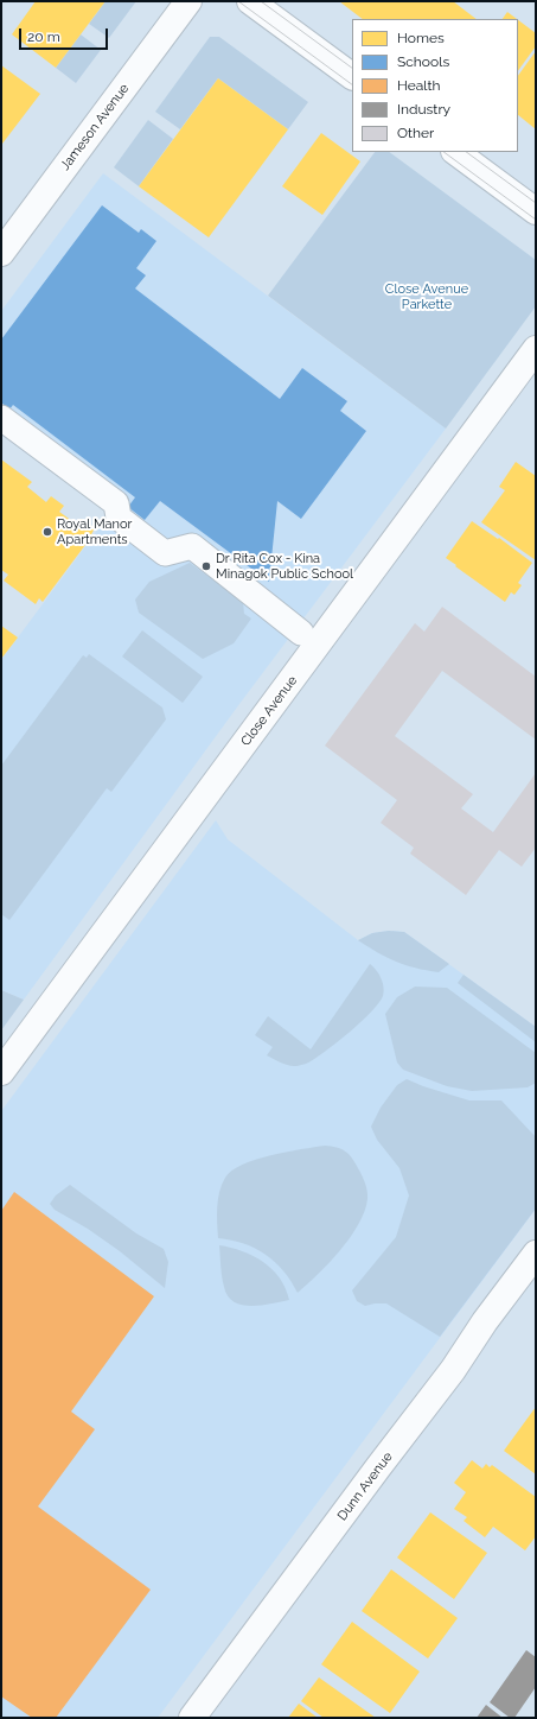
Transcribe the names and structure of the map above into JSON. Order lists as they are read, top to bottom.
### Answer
{
  "streets": {
    "street": ["Jameson Avenue", "Close Avenue", "Dunn Avenue"]
  },
  "parks": ["Close Avenue Parkette"],
  "places": ["Royal Manor Apartments", "Dr Rita Cox - Kina Minagok Public School"],
  "legend": [
    "Homes",
    "Schools",
    "Health",
    "Industry",
    "Other"
  ],
  "scale_bar": "20 m"
}
